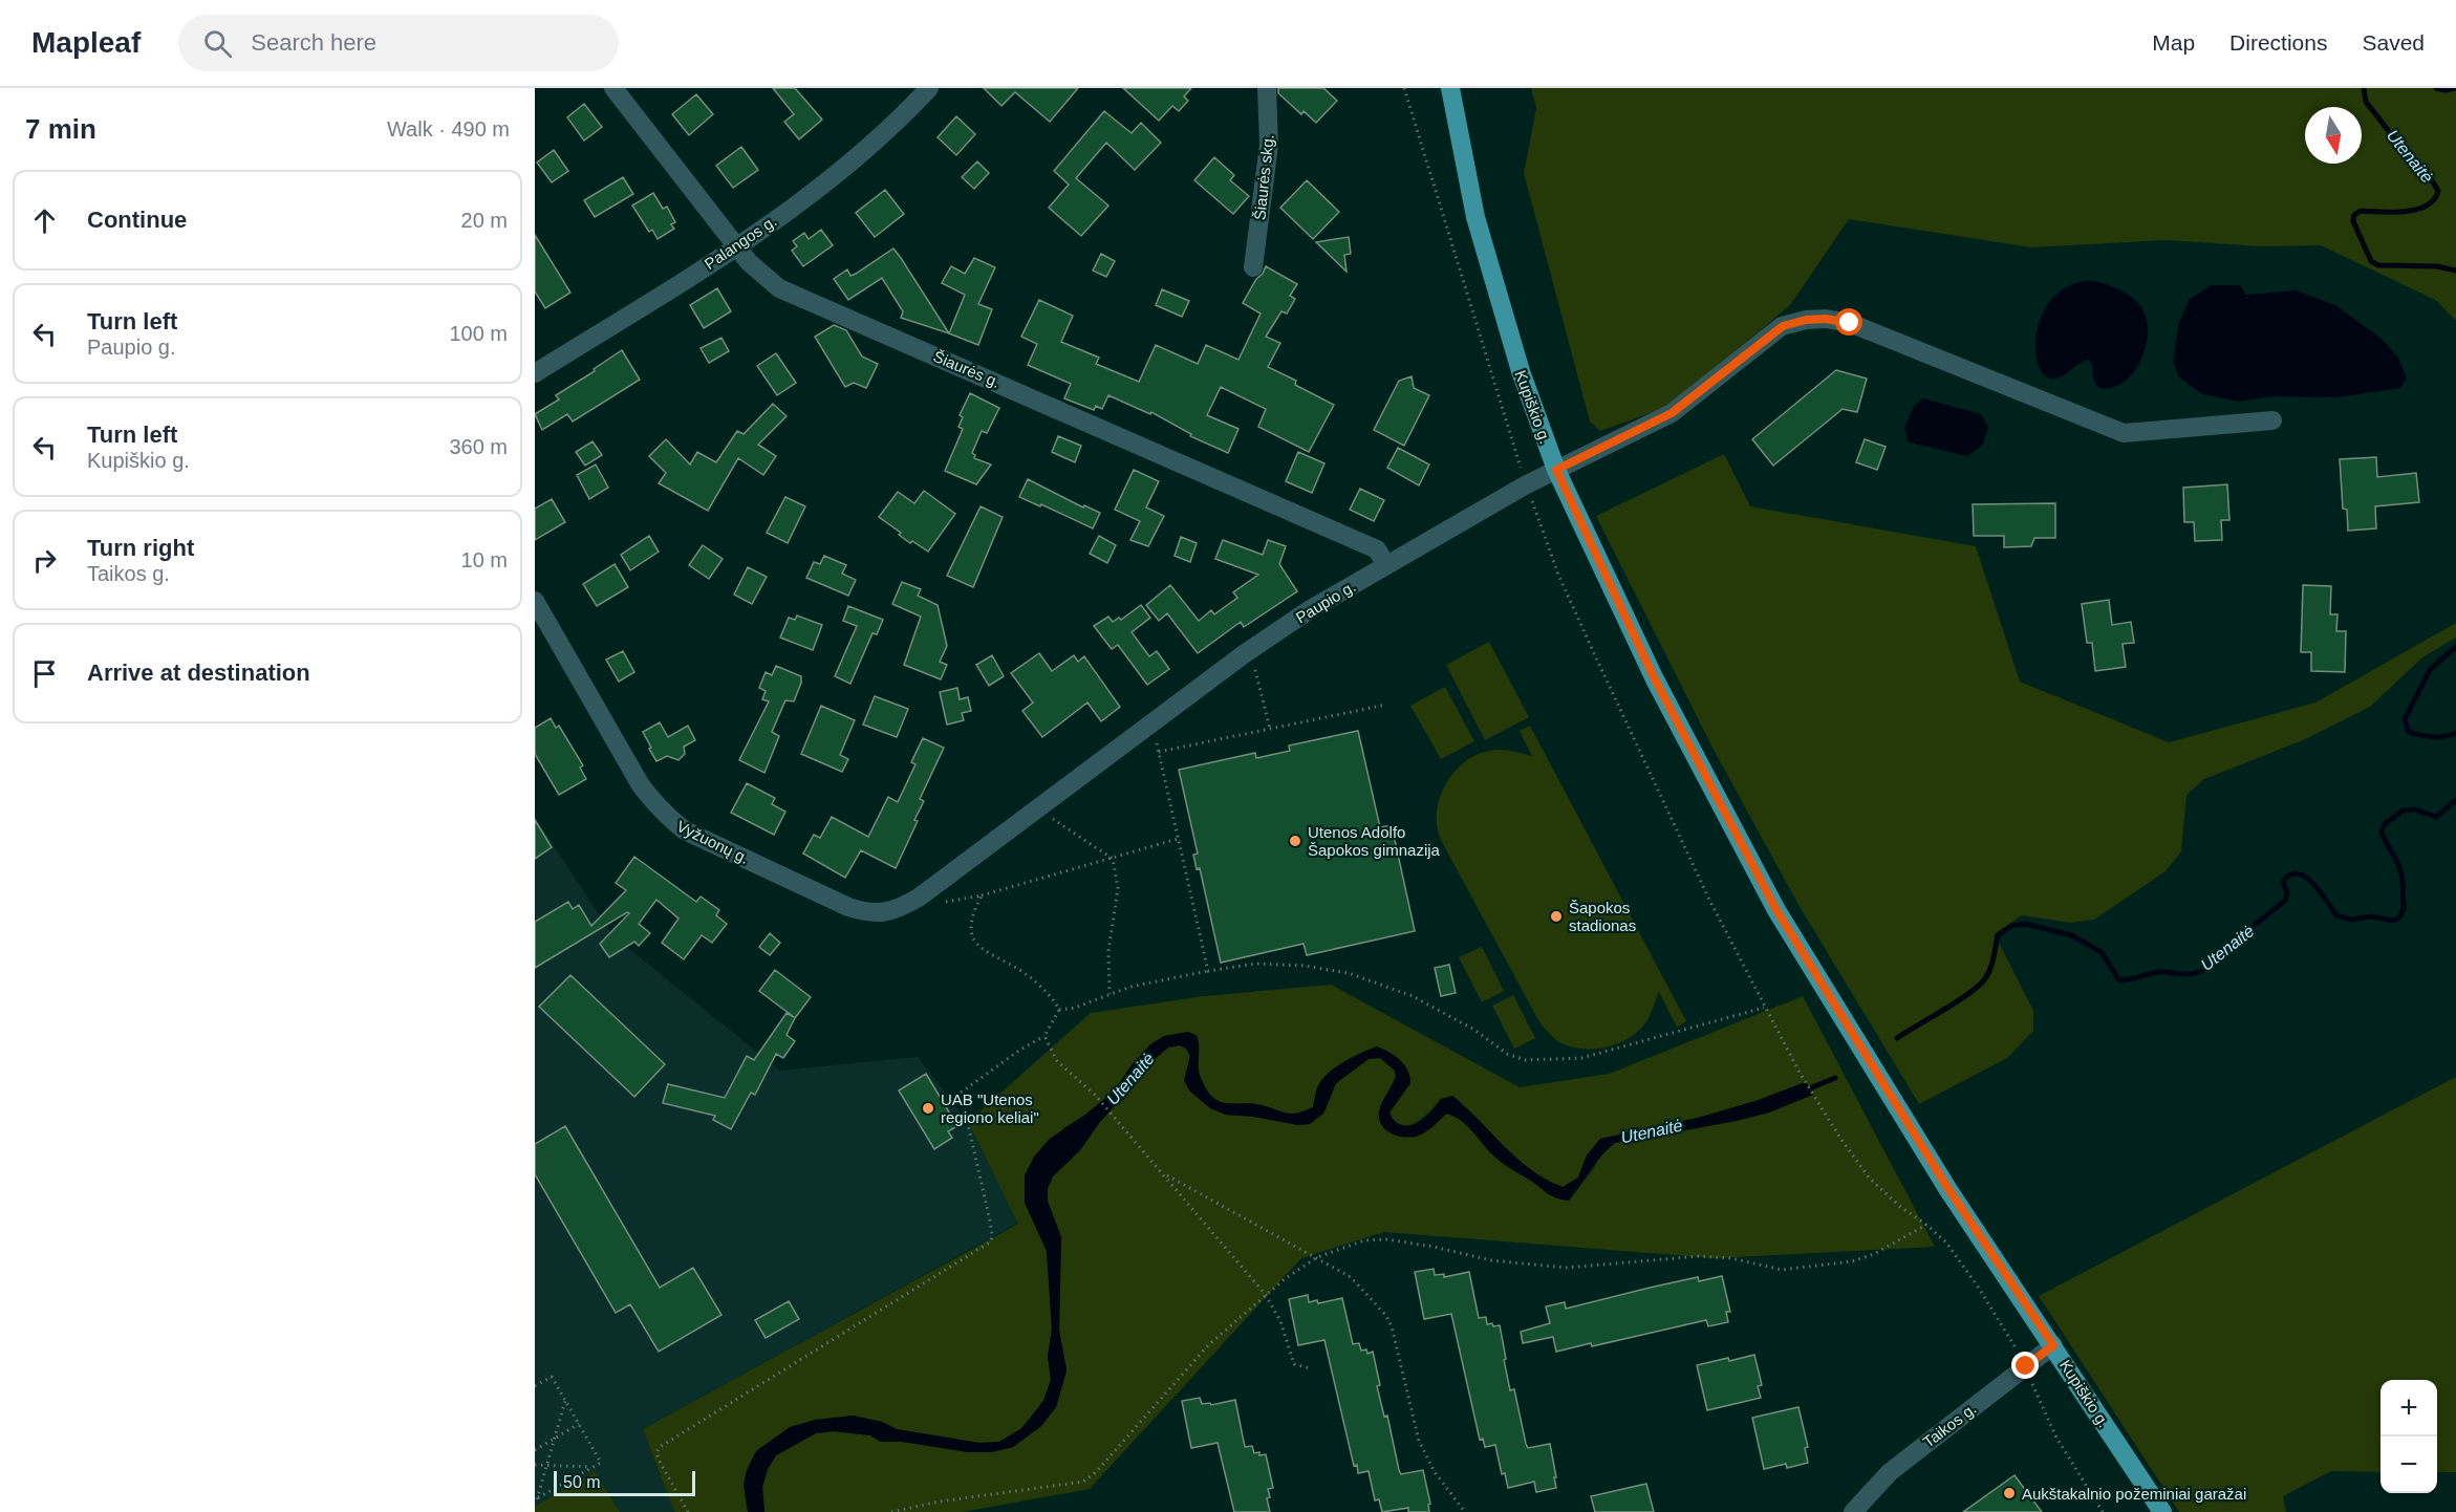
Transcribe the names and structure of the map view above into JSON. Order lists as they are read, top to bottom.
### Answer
{
  "streets": {
    "main road": ["Kupiškio g."],
    "street": [
      "Šiaurės skg.",
      "Palangos g.",
      "Šiaurės g.",
      "Paupio g.",
      "Vyžuonų g.",
      "Taikos g."
    ]
  },
  "crossings": [
    ["Palangos g.", "Šiaurės g."],
    ["Šiaurės g.", "Paupio g."],
    ["Kupiškio g.", "Paupio g."],
    ["Kupiškio g.", "Taikos g."],
    ["Paupio g.", "Vyžuonų g."]
  ],
  "water": ["Utenaitė"],
  "places": [
    "Utenos Adolfo Šapokos gimnazija",
    "Šapokos stadionas",
    "UAB \"Utenos regiono keliai\"",
    "Aukštakalnio požeminiai garažai"
  ],
  "scale_bar": "50 m",
  "north": "bottom",
  "page": {
    "header": "Mapleaf",
    "search": "Search here",
    "nav": ["Map", "Directions", "Saved"],
    "heading": ["7 min", "Walk · 490 m"],
    "list": [
      ["Continue", "20 m"],
      ["Turn left", "Paupio g.", "100 m"],
      ["Turn left", "Kupiškio g.", "360 m"],
      ["Turn right", "Taikos g.", "10 m"],
      "Arrive at destination"
    ],
    "map_buttons": ["+", "−"],
    "scale": "50 m"
  }
}
